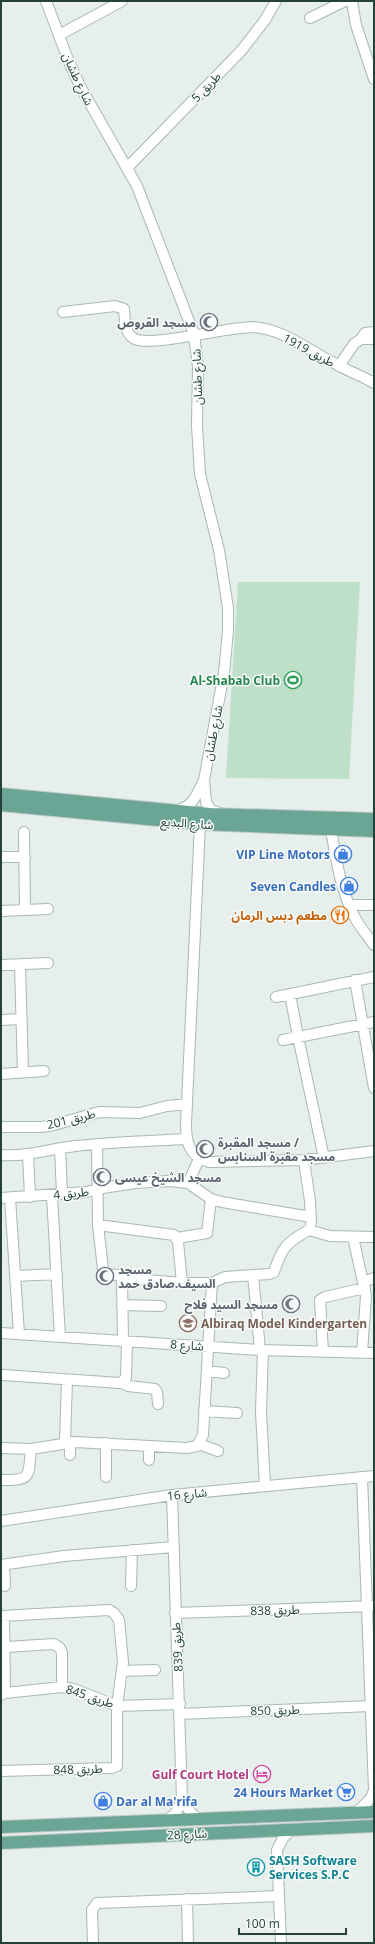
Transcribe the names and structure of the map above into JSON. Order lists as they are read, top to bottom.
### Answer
{
  "streets": {
    "main road": ["شارع البديع", "شارع 28"],
    "street": [
      "شارع طشان",
      "طريق 5",
      "طريق 1919",
      "طريق 201",
      "طريق 4",
      "شارع 8",
      "شارع 16",
      "طريق 838",
      "طريق 839",
      "طريق 845",
      "طريق 850",
      "طريق 848"
    ]
  },
  "crossings": [
    ["شارع طشان", "طريق 5"],
    ["شارع طشان", "طريق 1919"],
    ["شارع 16", "طريق 839"],
    ["طريق 838", "طريق 839"],
    ["طريق 839", "طريق 845"],
    ["طريق 839", "طريق 850"],
    ["طريق 845", "طريق 850"],
    ["طريق 845", "طريق 848"]
  ],
  "places": {
    "mosque": [
      "مسجد القروص",
      "مسجد المقبرة / مسجد مقبرة السنابس",
      "مسجد الشيخ عيسى",
      "مسجد السيف.صادق حمد",
      "مسجد السيد فلاح"
    ],
    "sports": ["Al-Shabab Club"],
    "shop": ["VIP Line Motors", "Seven Candles", "Dar al Ma'rifa"],
    "restaurant": ["مطعم دبس الرمان"],
    "school or university": ["Albiraq Model Kindergarten"],
    "hotel": ["Gulf Court Hotel"],
    "supermarket": ["24 Hours Market"],
    "building": ["SASH Software Services S.P.C"]
  },
  "scale_bar": "100 m"
}
